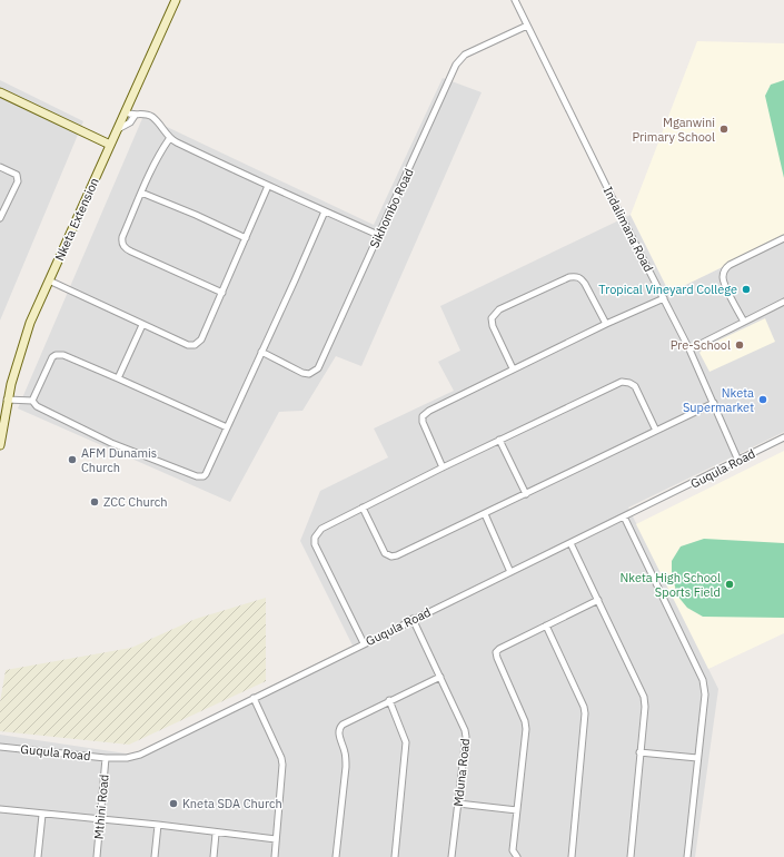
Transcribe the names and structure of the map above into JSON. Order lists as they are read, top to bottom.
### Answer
{
  "streets": {
    "street": [
      "Sikhombo Road",
      "Nketa Extension",
      "Indalimana Road",
      "Guqula Road",
      "Mduna Road",
      "Mthini Road"
    ]
  },
  "crossings": [
    ["Sikhombo Road", "Indalimana Road"],
    ["Indalimana Road", "Guqula Road"],
    ["Guqula Road", "Mduna Road"],
    ["Guqula Road", "Mthini Road"]
  ],
  "places": [
    "Mganwini Primary School",
    "Tropical Vineyard College",
    "Pre-School",
    "Nketa Supermarket",
    "AFM Dunamis Church",
    "ZCC Church",
    "Nketa High School Sports Field",
    "Kneta SDA Church"
  ]
}
